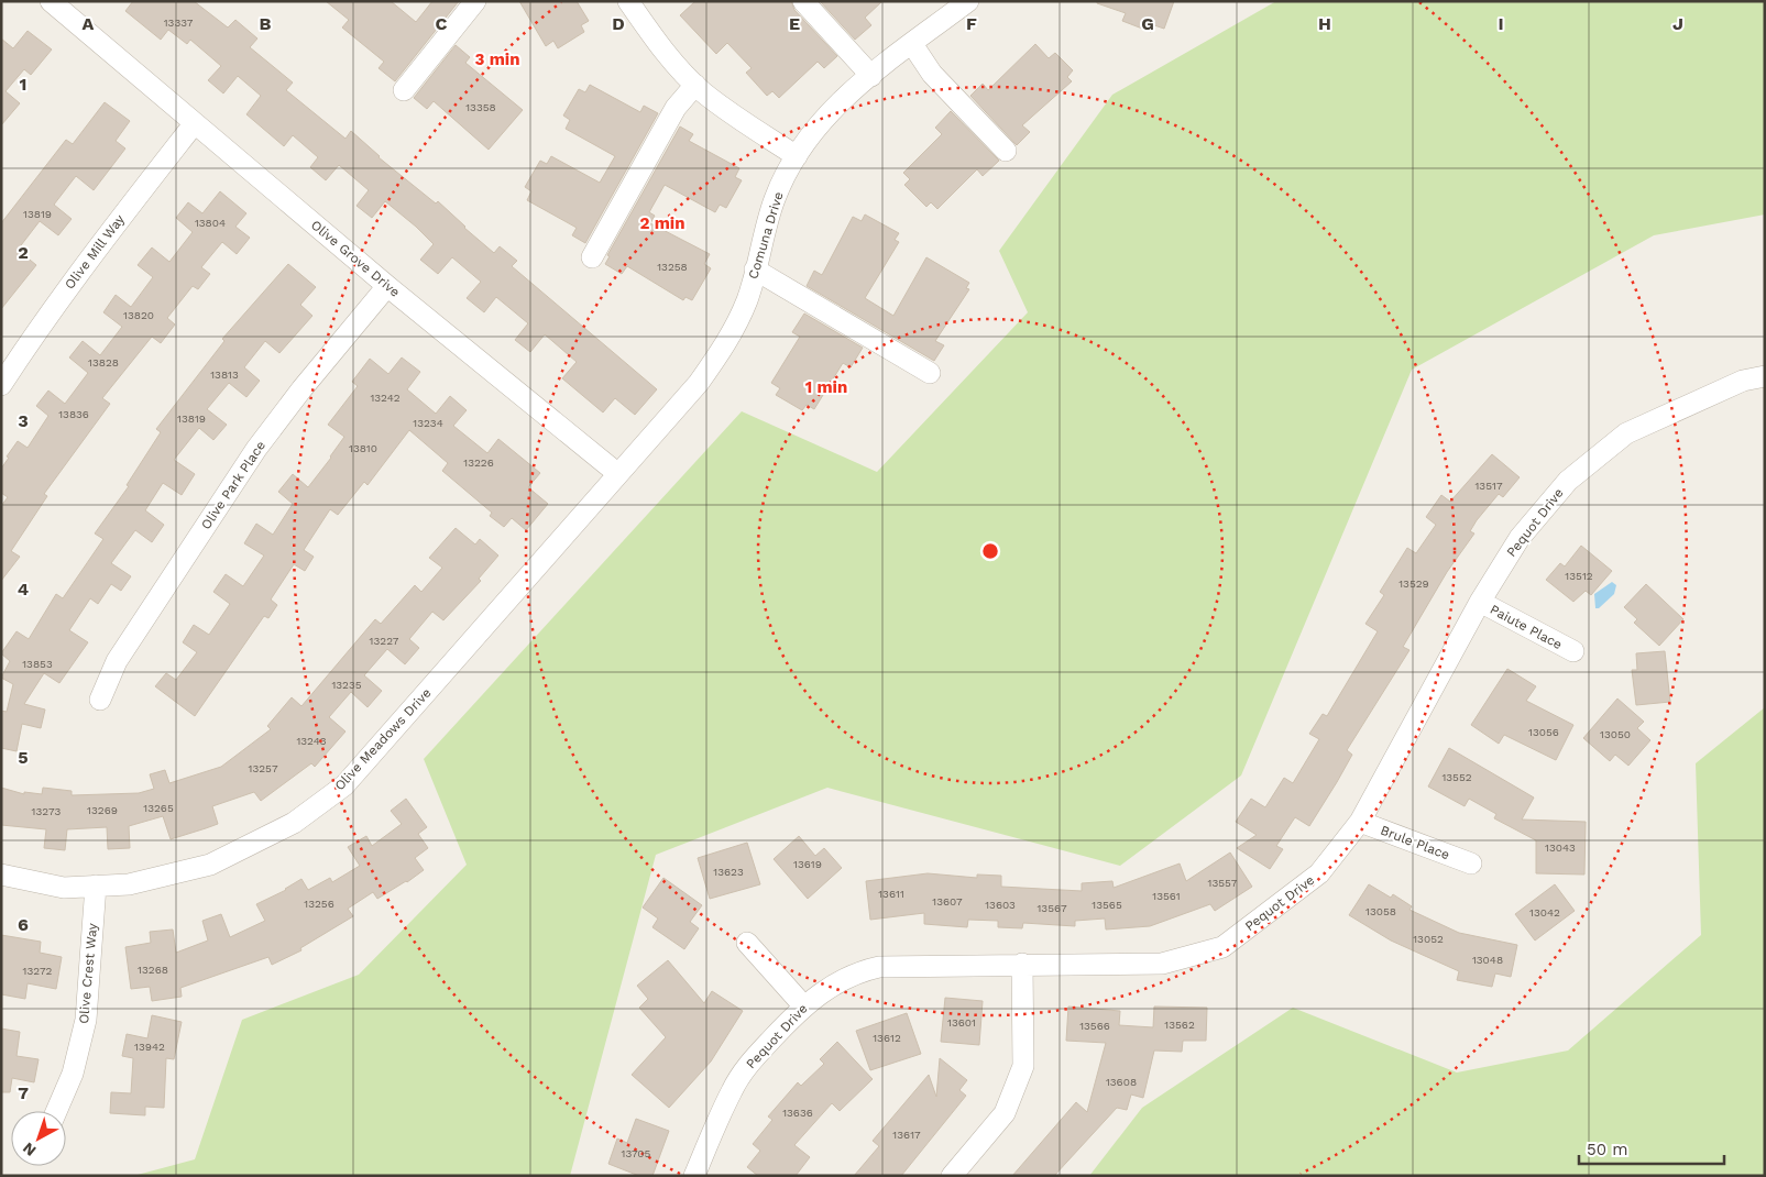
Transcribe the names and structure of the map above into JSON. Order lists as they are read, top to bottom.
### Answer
{
  "streets": {
    "street": [
      "Comuna Drive",
      "Olive Mill Way",
      "Olive Grove Drive",
      "Olive Park Place",
      "Pequot Drive",
      "Paiute Place",
      "Olive Meadows Drive",
      "Brule Place",
      "Olive Crest Way"
    ]
  },
  "crossings": [
    ["Comuna Drive", "Olive Grove Drive"],
    ["Comuna Drive", "Olive Meadows Drive"],
    ["Olive Mill Way", "Olive Grove Drive"],
    ["Olive Grove Drive", "Olive Park Place"],
    ["Olive Grove Drive", "Olive Meadows Drive"],
    ["Pequot Drive", "Paiute Place"],
    ["Pequot Drive", "Brule Place"],
    ["Olive Meadows Drive", "Olive Crest Way"]
  ],
  "house_numbers": [
    "13337",
    "13358",
    "13819",
    "13804",
    "13258",
    "13820",
    "13828",
    "13813",
    "13242",
    "13836",
    "13819",
    "13234",
    "13810",
    "13226",
    "13517",
    "13512",
    "13529",
    "13227",
    "13853",
    "13235",
    "13056",
    "13050",
    "13243",
    "13257",
    "13552",
    "13265",
    "13269",
    "13273",
    "13043",
    "13619",
    "13623",
    "13557",
    "13611",
    "13561",
    "13607",
    "13256",
    "13603",
    "13565",
    "13567",
    "13058",
    "13042",
    "13052",
    "13048",
    "13268",
    "13272",
    "13601",
    "13562",
    "13566",
    "13612",
    "13942",
    "13608",
    "13636",
    "13617",
    "13705"
  ],
  "scale_bar": "50 m",
  "north": "bottom left",
  "grid": {
    "columns": [
      "A",
      "B",
      "C",
      "D",
      "E",
      "F",
      "G",
      "H",
      "I",
      "J"
    ],
    "rows": [
      "1",
      "2",
      "3",
      "4",
      "5",
      "6",
      "7"
    ]
  },
  "rings": ["3 min", "2 min", "1 min"]
}
